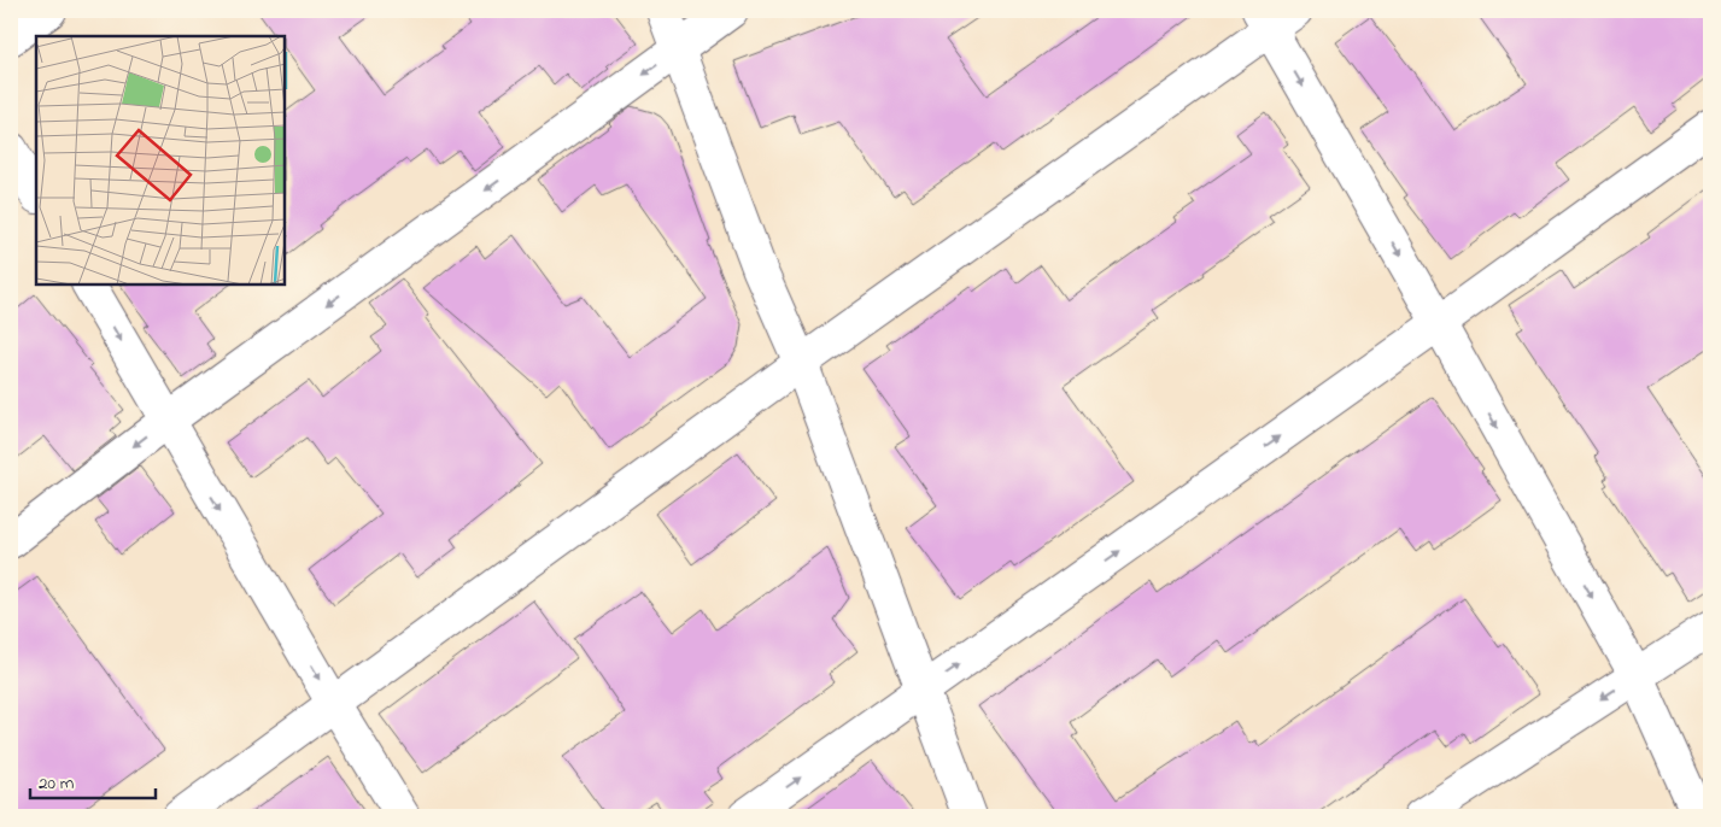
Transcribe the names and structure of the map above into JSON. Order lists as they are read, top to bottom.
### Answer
{
  "scale_bar": "20 m"
}
